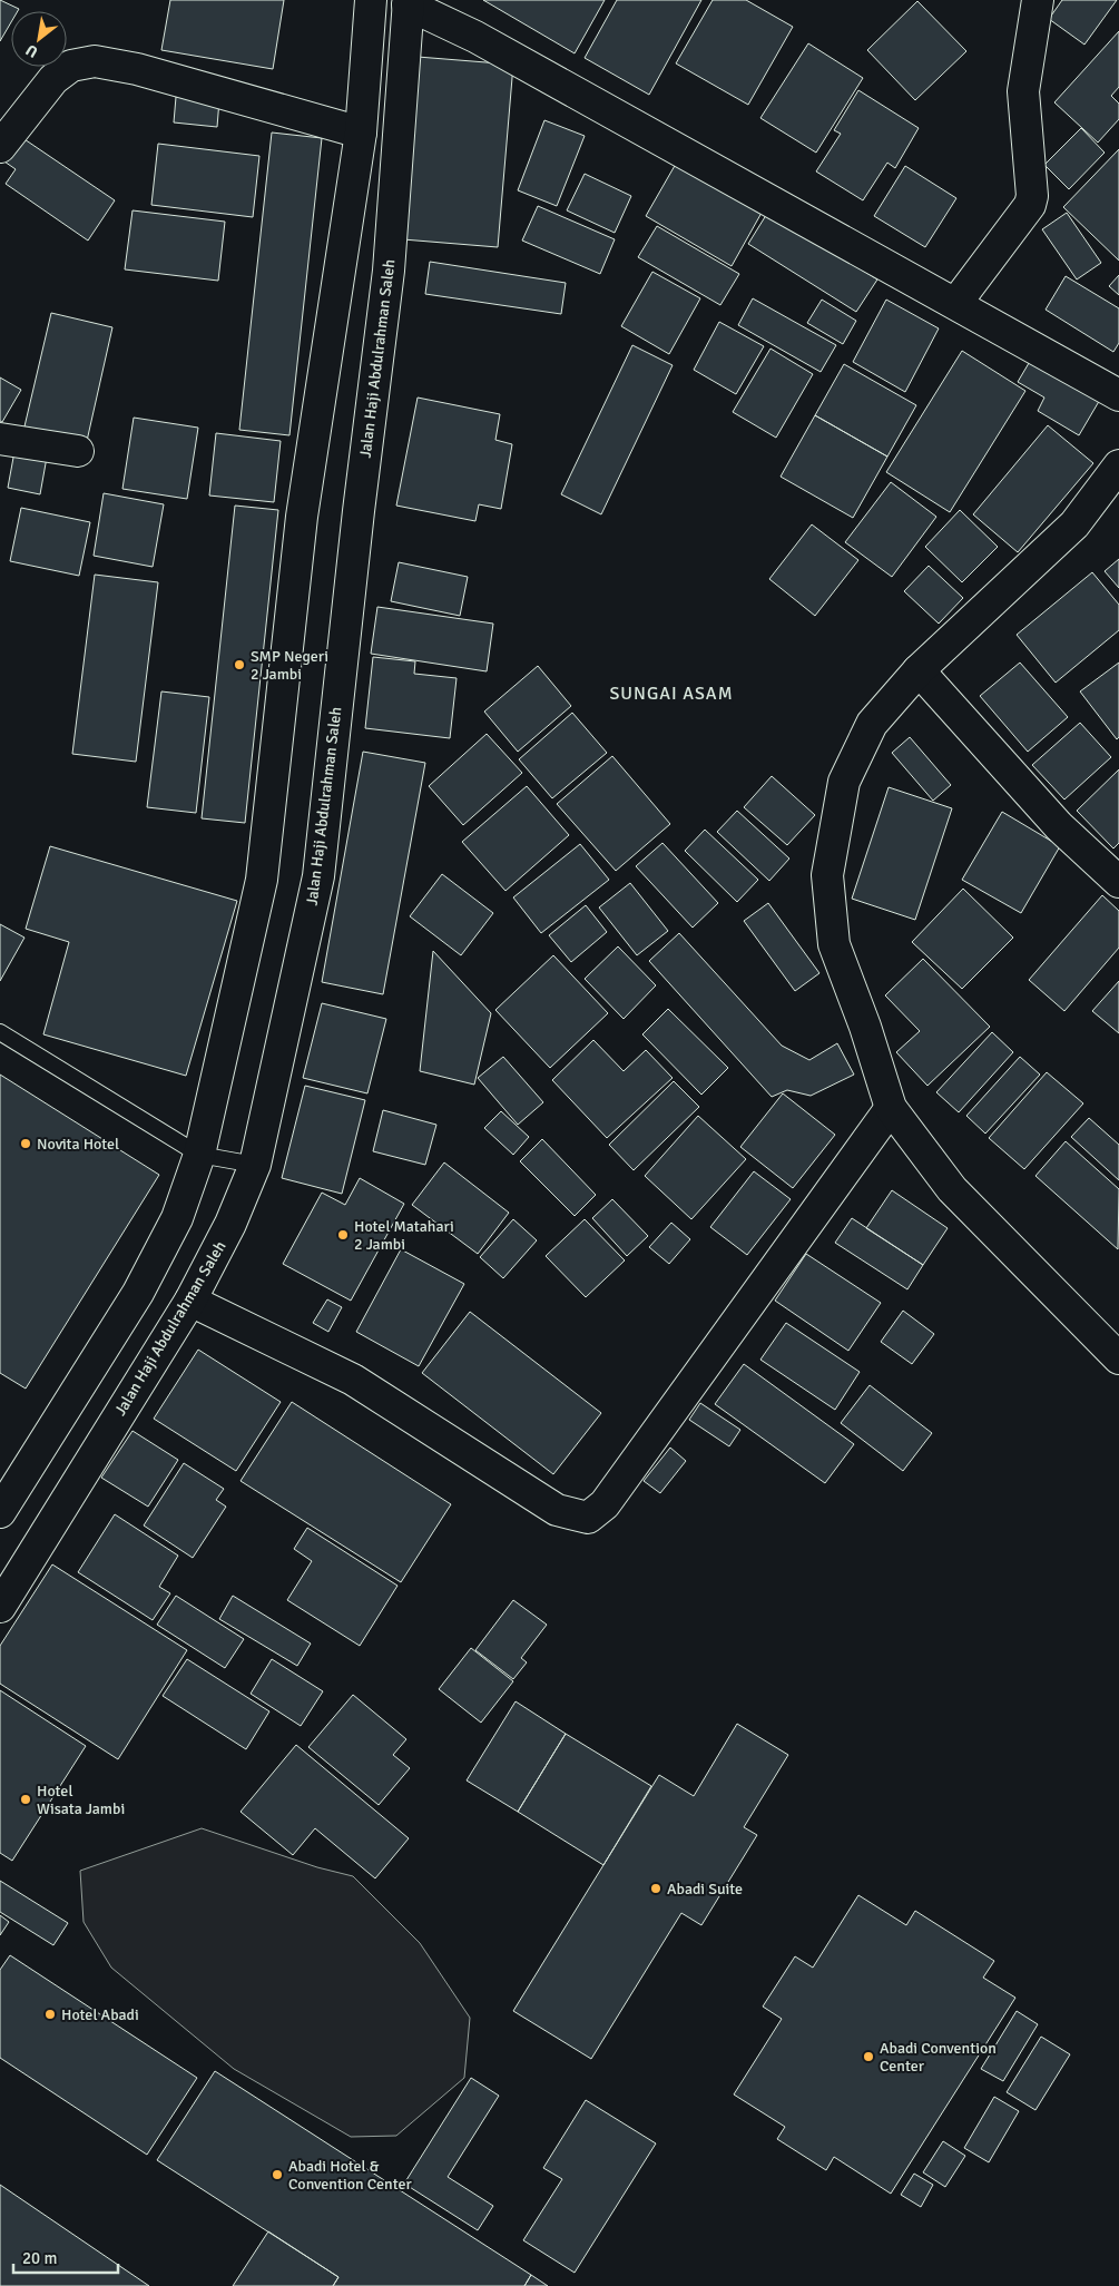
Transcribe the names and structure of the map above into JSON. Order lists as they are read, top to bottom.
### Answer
{
  "streets": {
    "main road": ["Jalan Haji Abdulrahman Saleh"]
  },
  "districts": ["SUNGAI ASAM"],
  "places": [
    "SMP Negeri 2 Jambi",
    "Novita Hotel",
    "Hotel Matahari 2 Jambi",
    "Hotel Wisata Jambi",
    "Abadi Suite",
    "Hotel Abadi",
    "Abadi Convention Center",
    "Abadi Hotel & Convention Center"
  ],
  "scale_bar": "20 m",
  "north": "bottom left"
}
